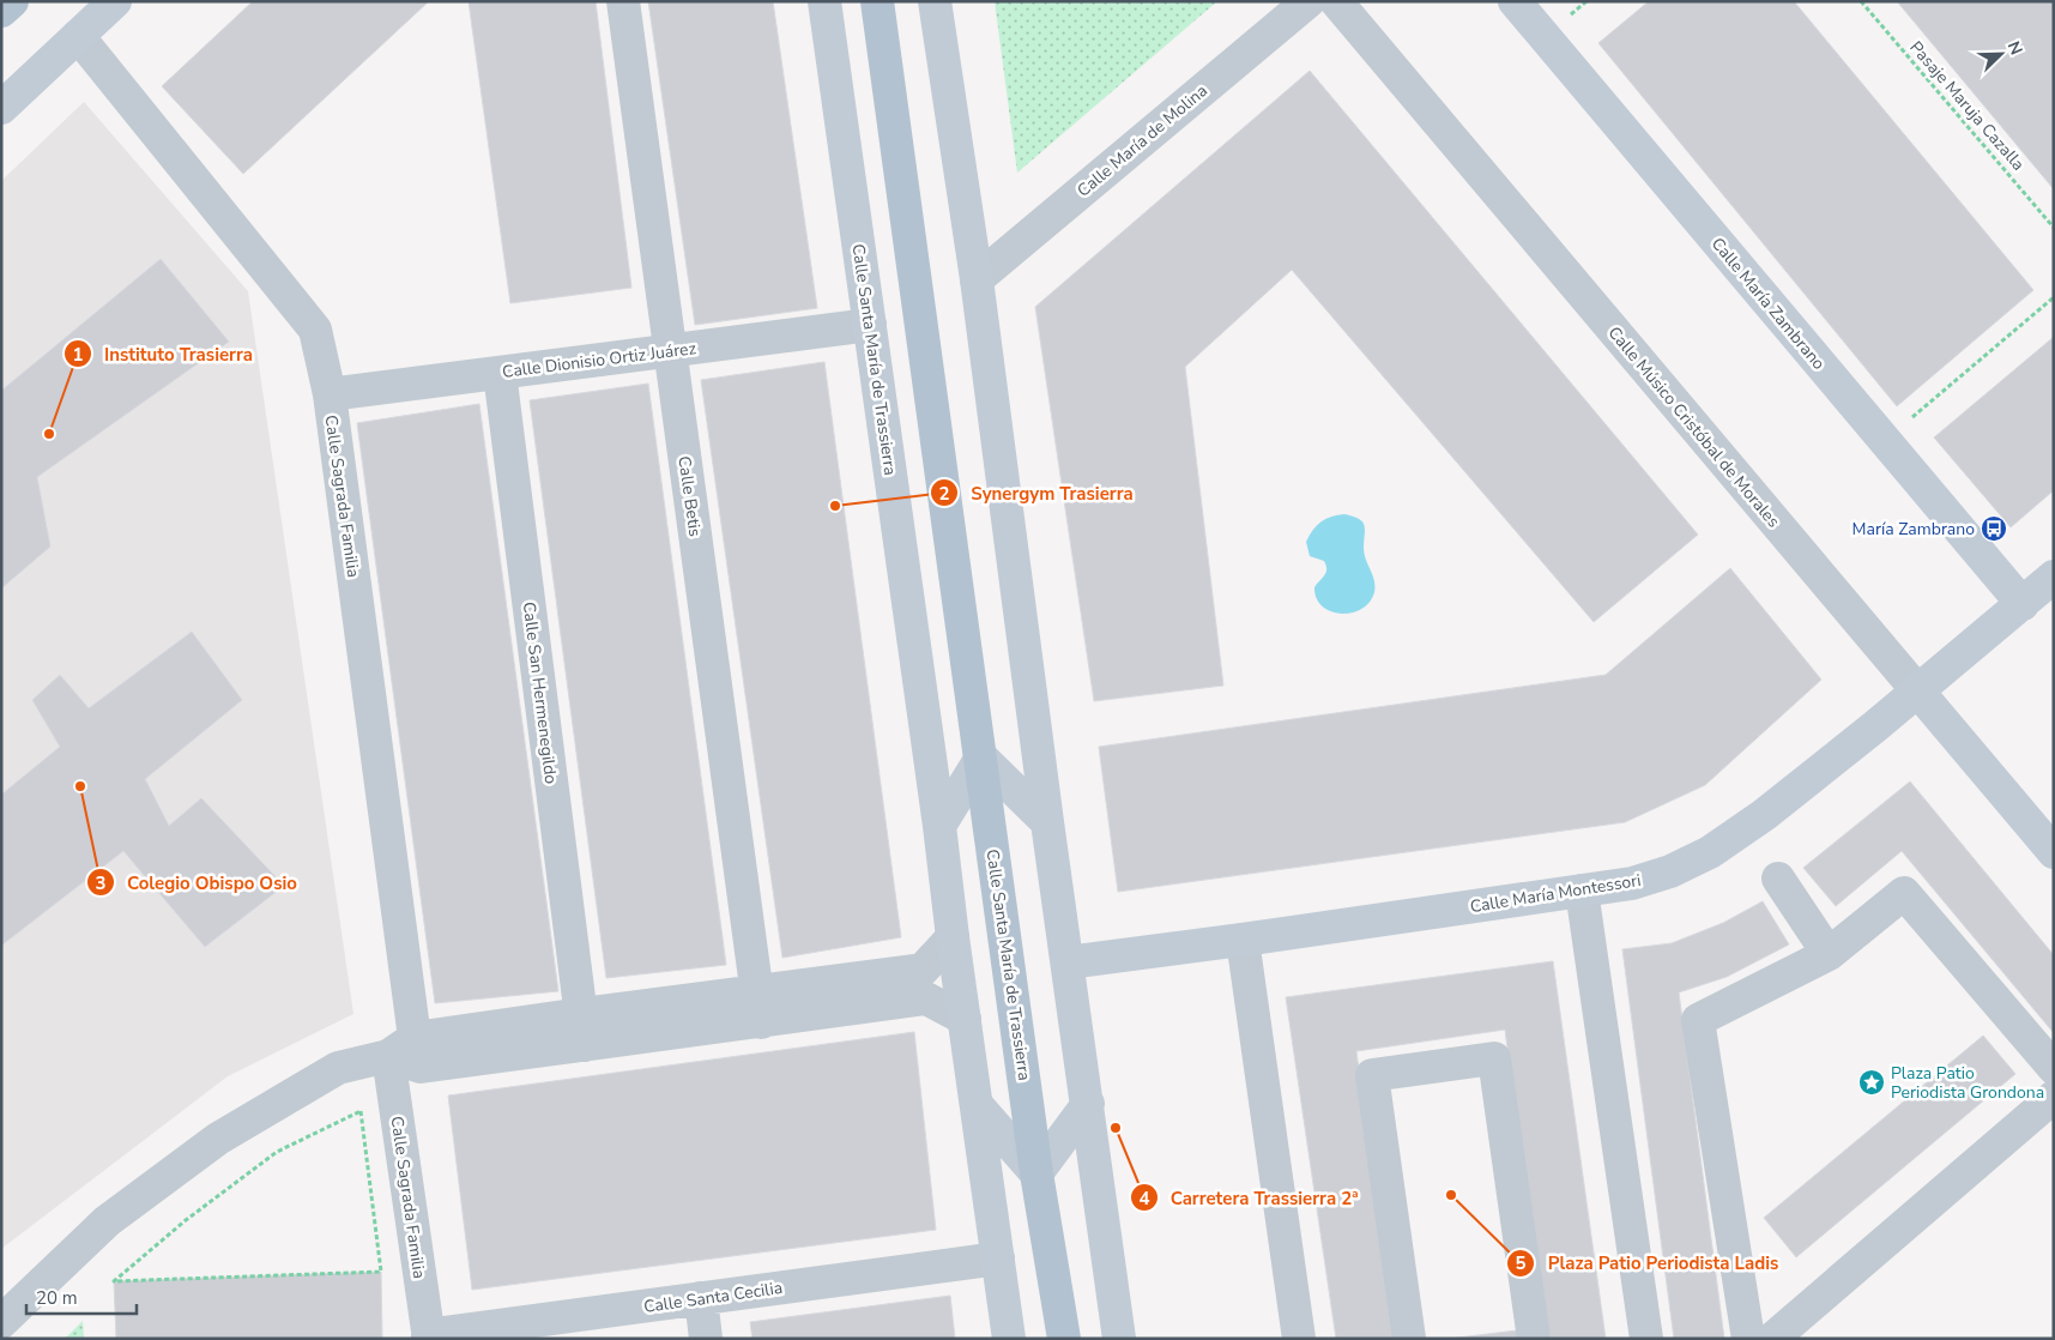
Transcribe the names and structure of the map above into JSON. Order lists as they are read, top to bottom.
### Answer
{
  "streets": {
    "main road": [
      "Calle María Zambrano",
      "Calle Santa María de Trassierra",
      "Calle Músico Cristóbal de Morales",
      "Calle María Montessori"
    ],
    "street": [
      "Calle María de Molina",
      "Calle Dionisio Ortiz Juárez",
      "Calle Sagrada Familia",
      "Calle Betis",
      "Calle San Hermenegildo",
      "Calle Santa Cecilia"
    ],
    "path": ["Pasaje Maruja Cazalla"]
  },
  "crossings": [
    ["Calle María Zambrano", "Calle María Montessori"],
    ["Calle Dionisio Ortiz Juárez", "Calle Santa María de Trassierra"],
    ["Calle Dionisio Ortiz Juárez", "Calle Sagrada Familia"],
    ["Calle Dionisio Ortiz Juárez", "Calle Betis"],
    ["Calle Dionisio Ortiz Juárez", "Calle San Hermenegildo"],
    ["Calle Santa María de Trassierra", "Calle Santa Cecilia"],
    ["Calle Músico Cristóbal de Morales", "Calle María Montessori"],
    ["Calle Sagrada Familia", "Calle Santa Cecilia"]
  ],
  "places": {
    "other": [
      "Instituto Trasierra",
      "Synergym Trasierra",
      "Colegio Obispo Osio",
      "Carretera Trassierra 2ª",
      "Plaza Patio Periodista Ladis"
    ],
    "bus stop": ["María Zambrano"],
    "place": ["Plaza Patio Periodista Grondona"]
  },
  "scale_bar": "20 m",
  "north": "top right"
}
